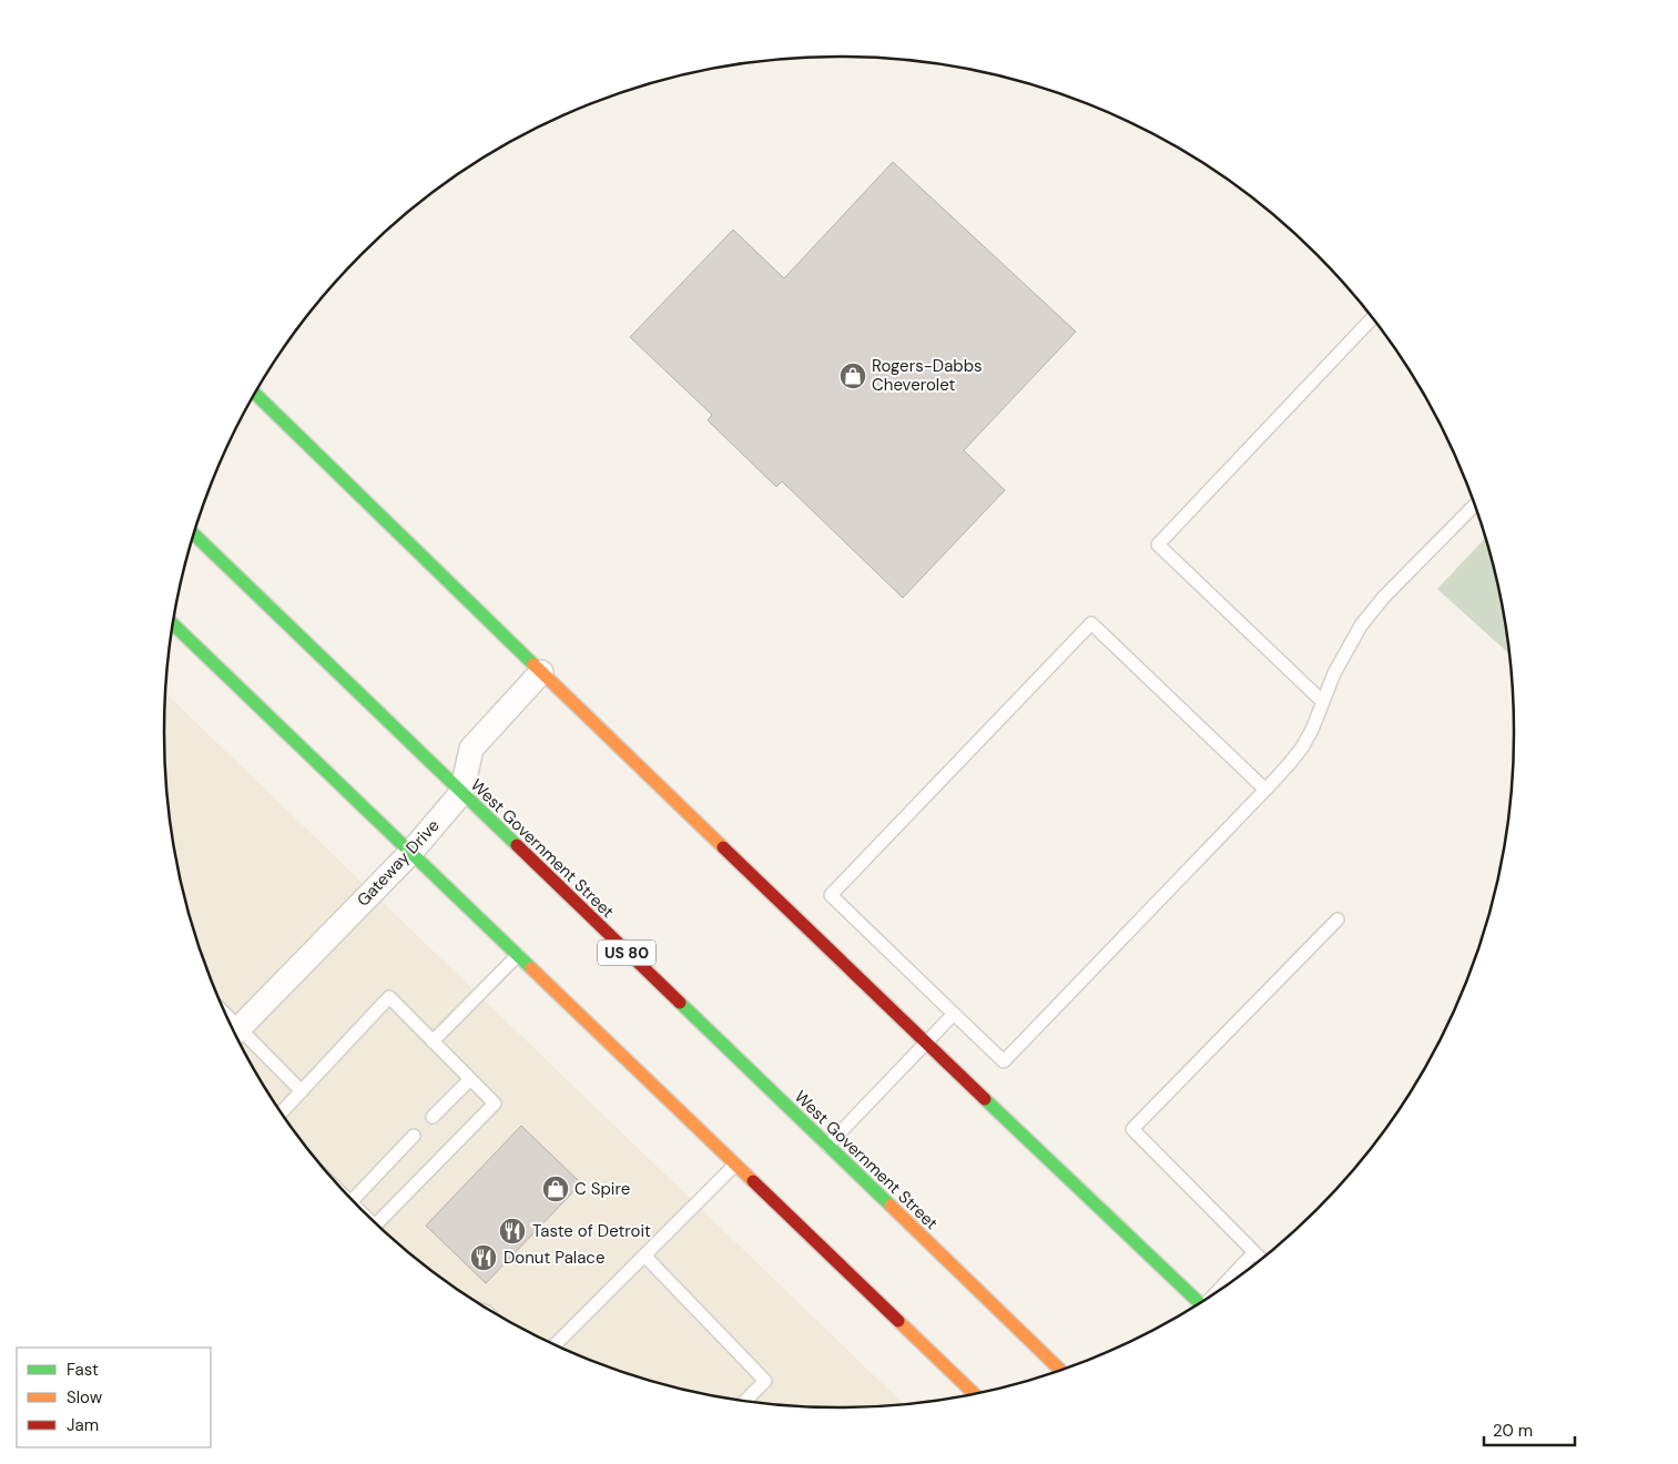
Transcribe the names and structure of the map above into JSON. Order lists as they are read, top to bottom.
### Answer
{
  "streets": {
    "main road": ["West Government Street", "US 80"],
    "street": ["Gateway Drive"]
  },
  "crossings": [
    ["West Government Street", "Gateway Drive"]
  ],
  "places": {
    "shop": ["Rogers-Dabbs Cheverolet", "C Spire"],
    "restaurant": ["Taste of Detroit", "Donut Palace"]
  },
  "legend": ["Fast", "Slow", "Jam"],
  "scale_bar": "20 m"
}
